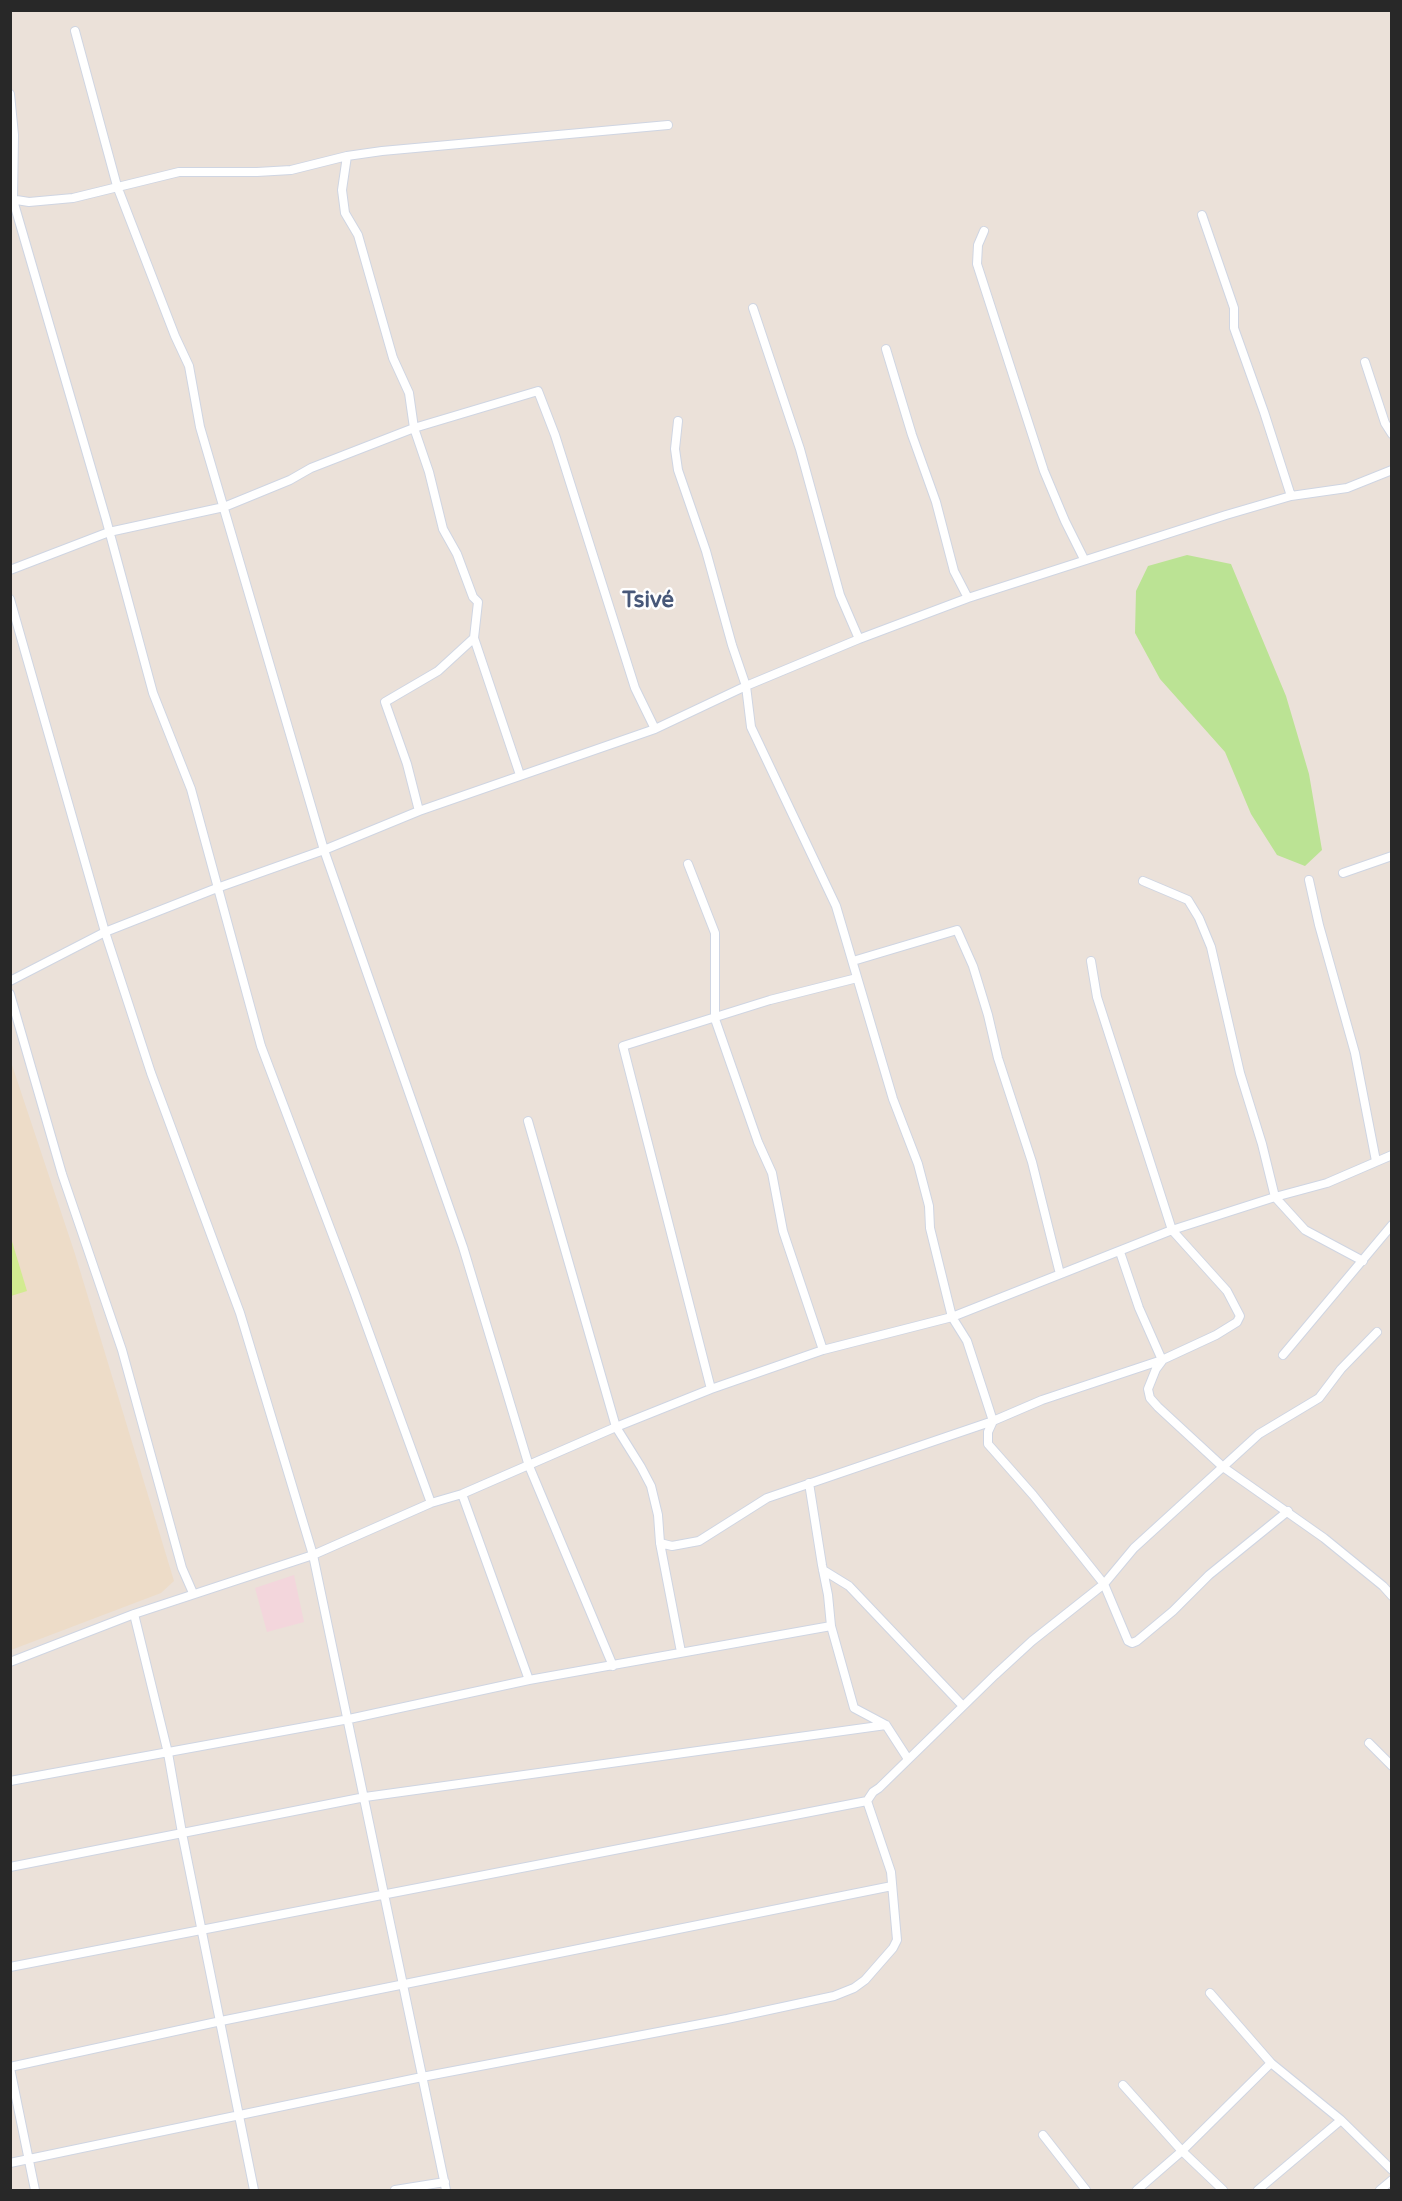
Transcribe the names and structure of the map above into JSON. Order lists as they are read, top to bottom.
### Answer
{
  "districts": ["Tsivé"]
}
